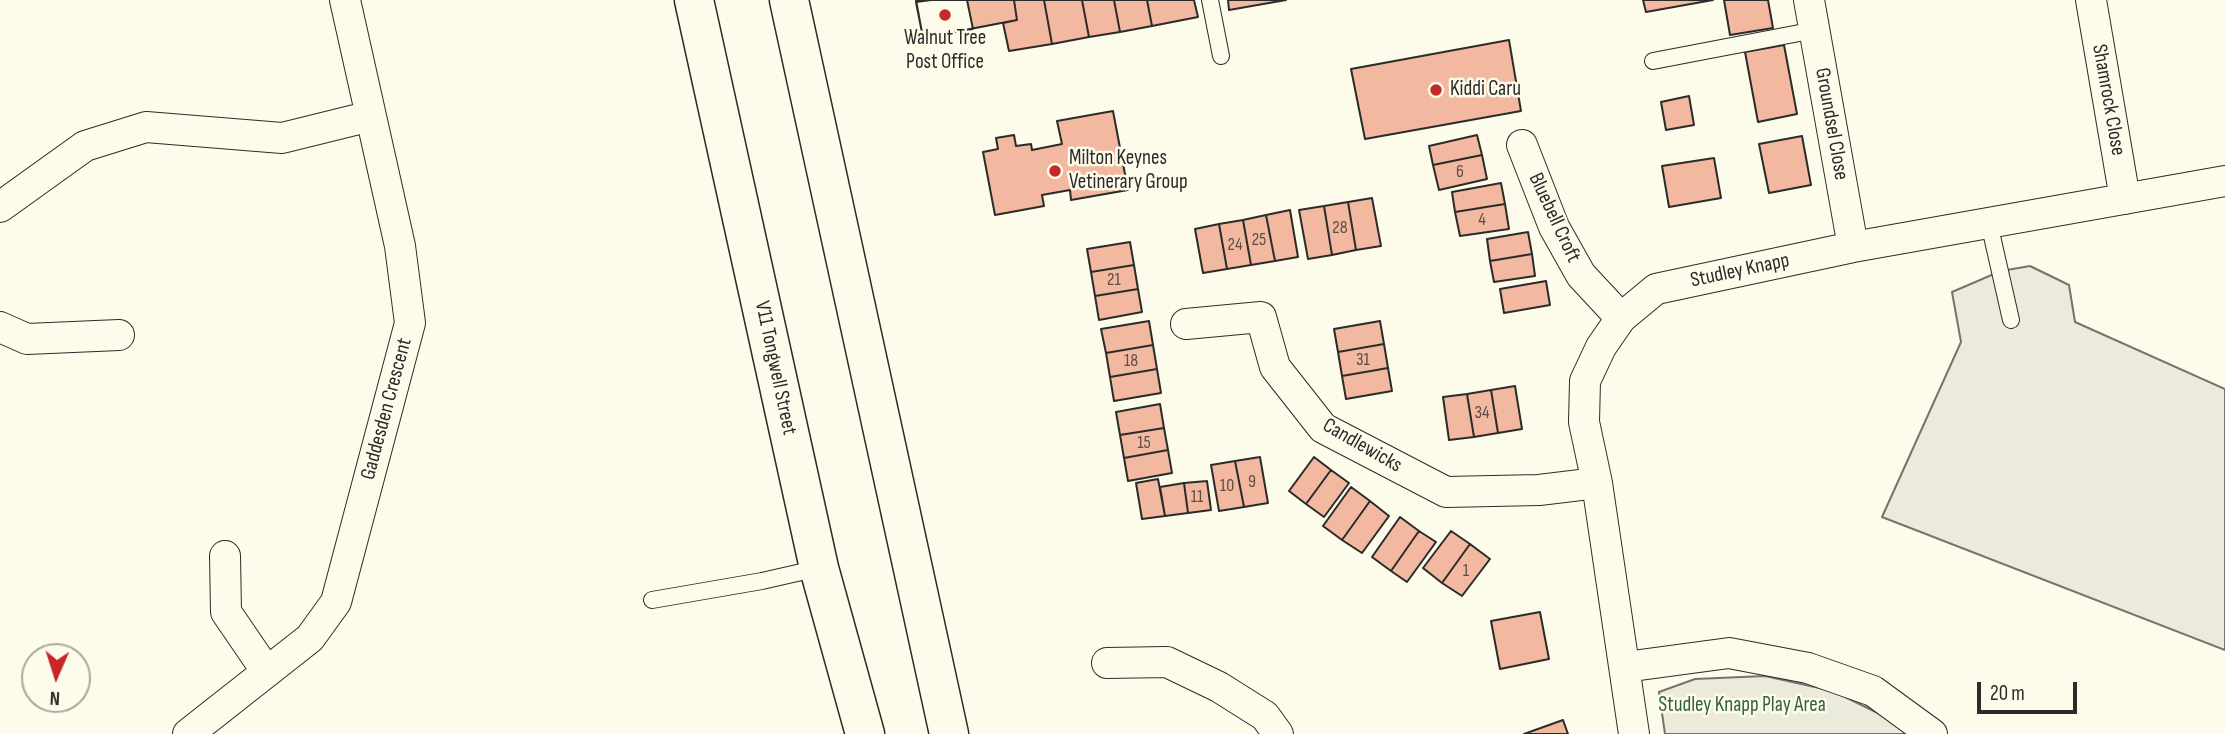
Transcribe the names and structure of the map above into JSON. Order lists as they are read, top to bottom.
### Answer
{
  "streets": {
    "highway": ["V11 Tongwell Street"],
    "street": [
      "Shamrock Close",
      "Groundsel Close",
      "Bluebell Croft",
      "Studley Knapp",
      "Gaddesden Crescent",
      "Candlewicks"
    ]
  },
  "crossings": [
    ["Shamrock Close", "Studley Knapp"],
    ["Groundsel Close", "Studley Knapp"],
    ["Bluebell Croft", "Studley Knapp"],
    ["Studley Knapp", "Candlewicks"]
  ],
  "parks": ["Studley Knapp Play Area"],
  "places": ["Walnut Tree Post Office", "Kiddi Caru", "Milton Keynes Vetinerary Group"],
  "house_numbers": [
    "6",
    "4",
    "28",
    "25",
    "24",
    "21",
    "31",
    "18",
    "34",
    "15",
    "9",
    "10",
    "11",
    "1"
  ],
  "scale_bar": "20 m",
  "north": "bottom"
}
